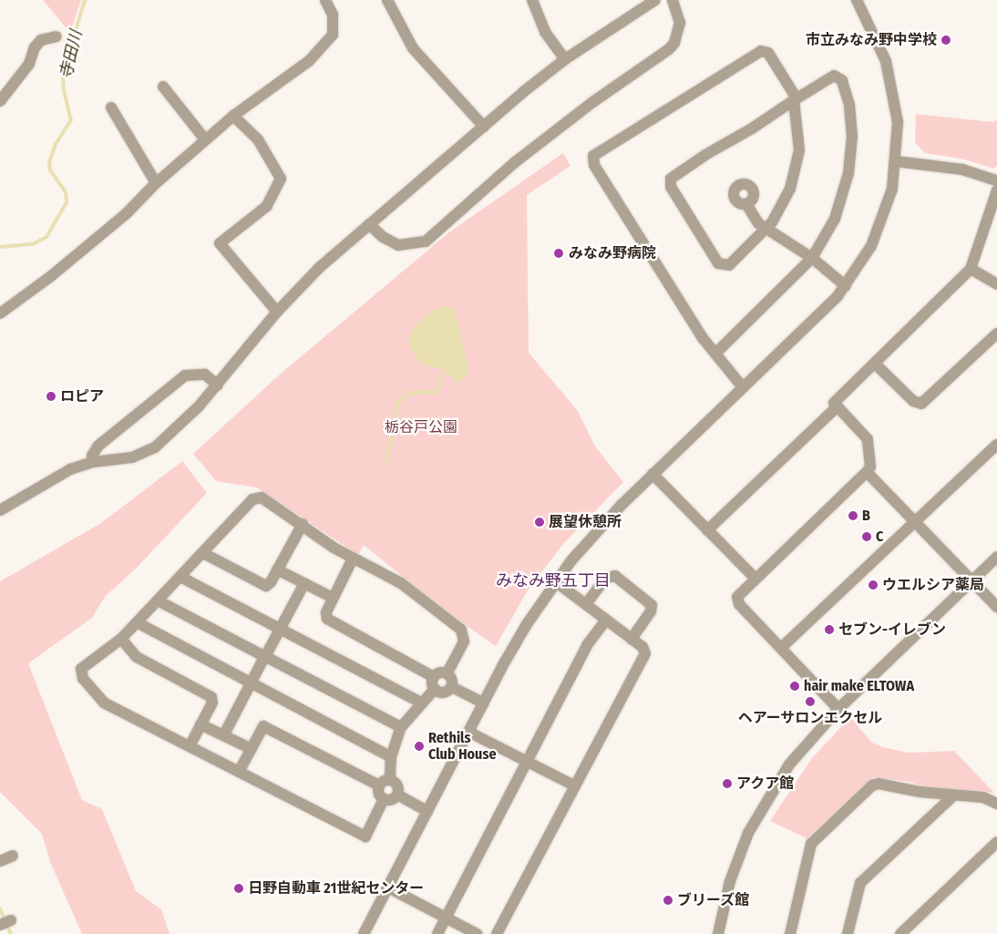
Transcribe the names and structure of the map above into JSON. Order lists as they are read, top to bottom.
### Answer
{
  "districts": ["みなみ野五丁目"],
  "water": ["寺田川"],
  "parks": ["栃谷戸公園"],
  "places": [
    "市立みなみ野中学校",
    "みなみ野病院",
    "ロピア",
    "B",
    "展望休憩所",
    "C",
    "ウエルシア薬局",
    "セブン-イレブン",
    "hair make ELTOWA",
    "ヘアーサロンエクセル",
    "Rethils Club House",
    "アクア館",
    "日野自動車 21世紀センター",
    "ブリーズ館"
  ]
}
